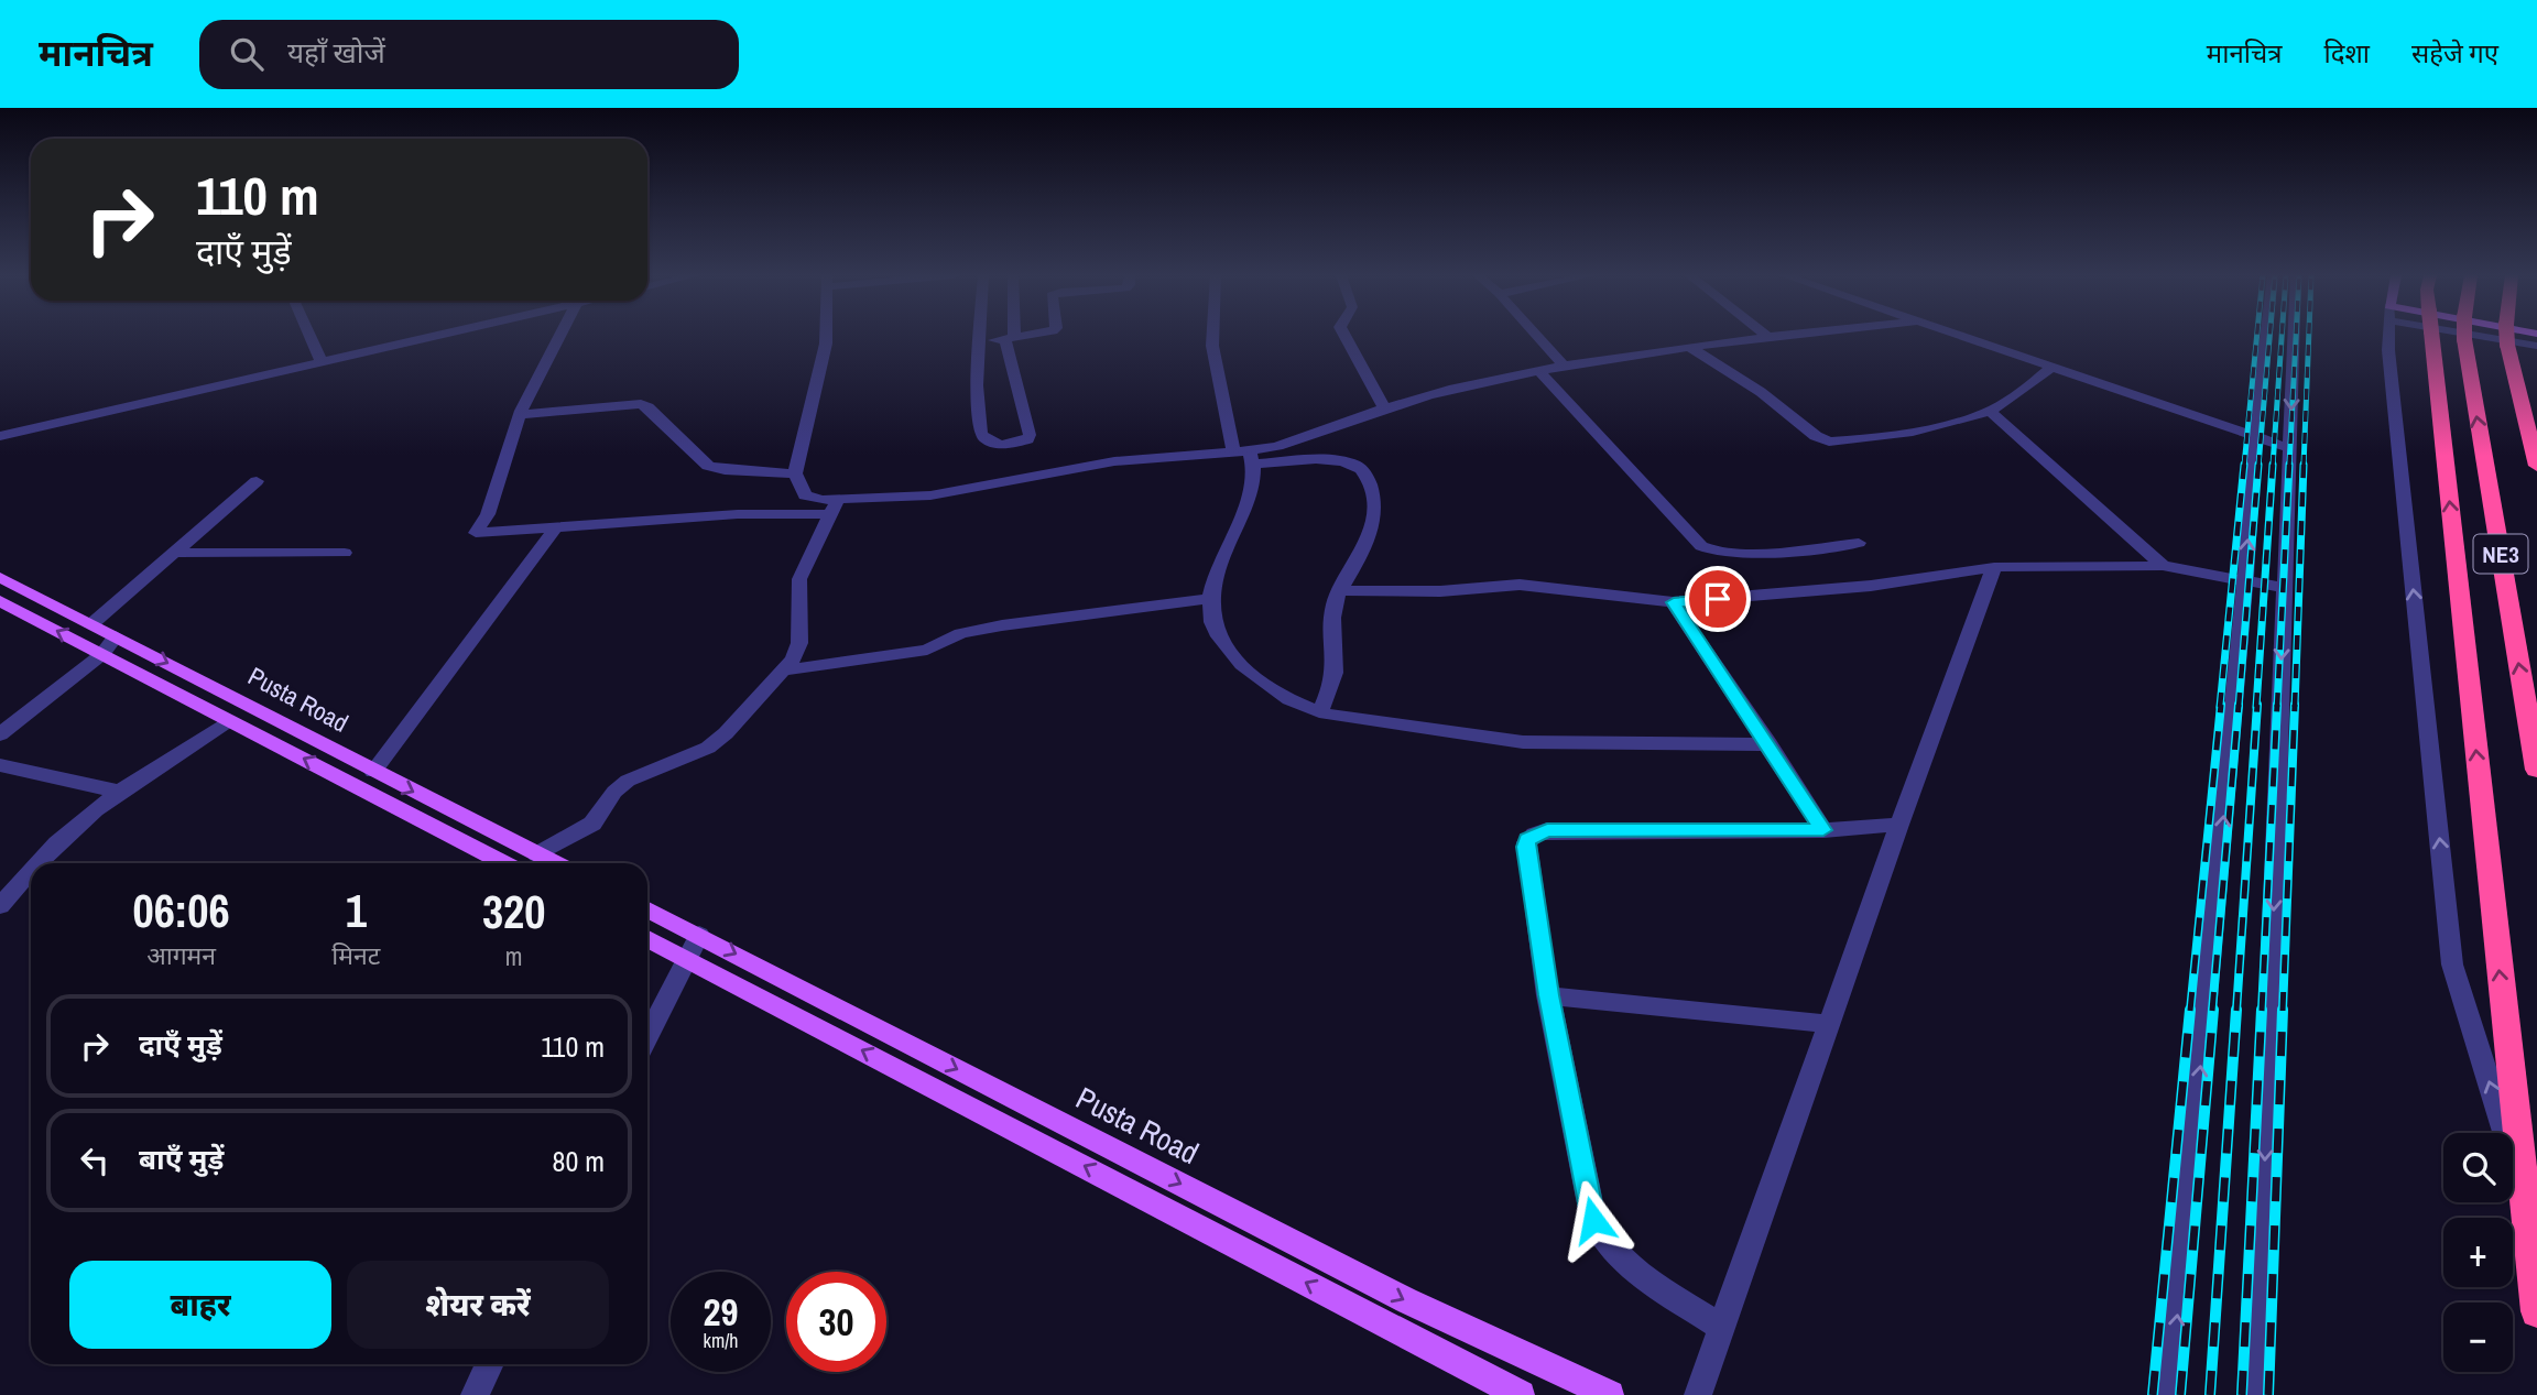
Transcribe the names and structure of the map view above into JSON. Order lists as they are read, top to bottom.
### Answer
{
  "streets": {
    "highway": ["NE3"],
    "main road": ["Pusta Road"]
  },
  "page": {
    "header": "मानचित्र",
    "search": "यहाँ खोजें",
    "nav": ["मानचित्र", "दिशा", "सहेजे गए"],
    "turn": ["110 m", "दाएँ मुड़ें"],
    "eta": [
      "06:06",
      "आगमन",
      "1",
      "मिनट",
      "320",
      "m"
    ],
    "list": [
      {
        "name": "दाएँ मुड़ें",
        "value": "110 m"
      },
      {
        "name": "बाएँ मुड़ें",
        "value": "80 m"
      }
    ],
    "map_buttons": ["+", "−"],
    "buttons": ["बाहर", "शेयर करें"],
    "speed": "29 km/h",
    "limit": "30"
  }
}
